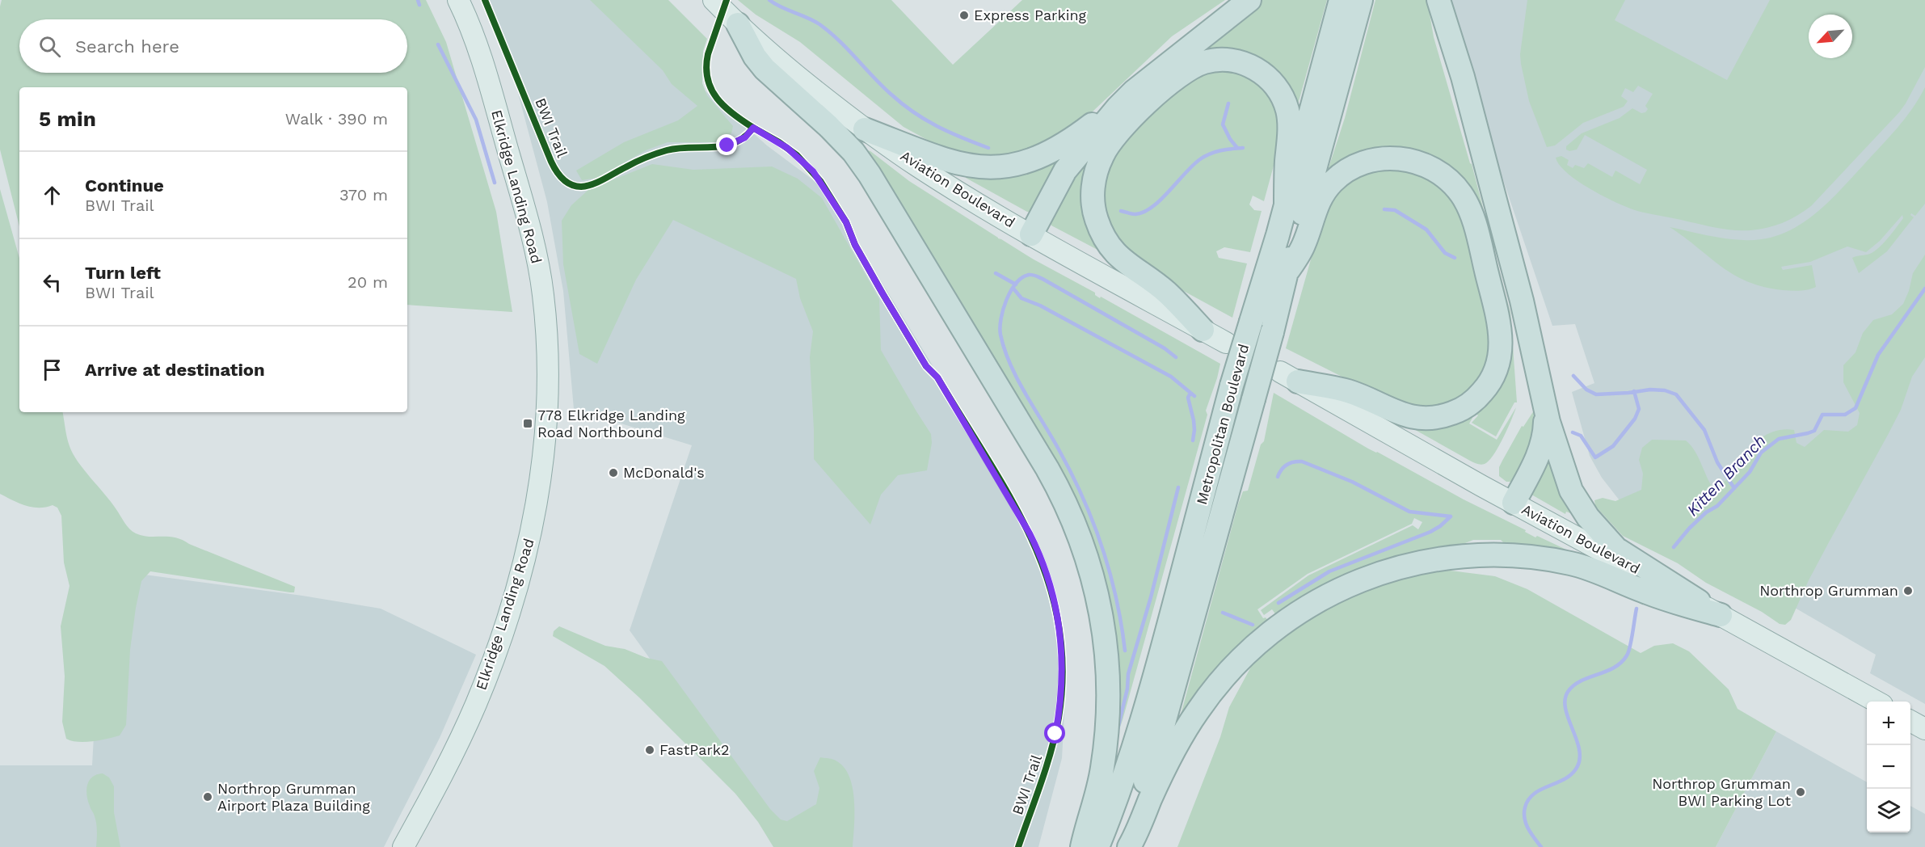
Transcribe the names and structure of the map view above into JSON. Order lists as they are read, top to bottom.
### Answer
{
  "streets": {
    "highway": ["Metropolitan Boulevard"],
    "main road": ["Elkridge Landing Road", "Aviation Boulevard"],
    "cycle path": ["BWI Trail"]
  },
  "water": ["Kitten Branch"],
  "places": {
    "other": [
      "Express Parking",
      "McDonald's",
      "Northrop Grumman",
      "FastPark2",
      "Northrop Grumman BWI Parking Lot",
      "Northrop Grumman Airport Plaza Building"
    ],
    "transit": ["778 Elkridge Landing Road Northbound"]
  },
  "north": "bottom left",
  "page": {
    "search": "Search here",
    "heading": ["5 min", "Walk · 390 m"],
    "list": [
      ["Continue", "BWI Trail", "370 m"],
      ["Turn left", "BWI Trail", "20 m"],
      "Arrive at destination"
    ],
    "map_buttons": ["+", "−"]
  }
}
